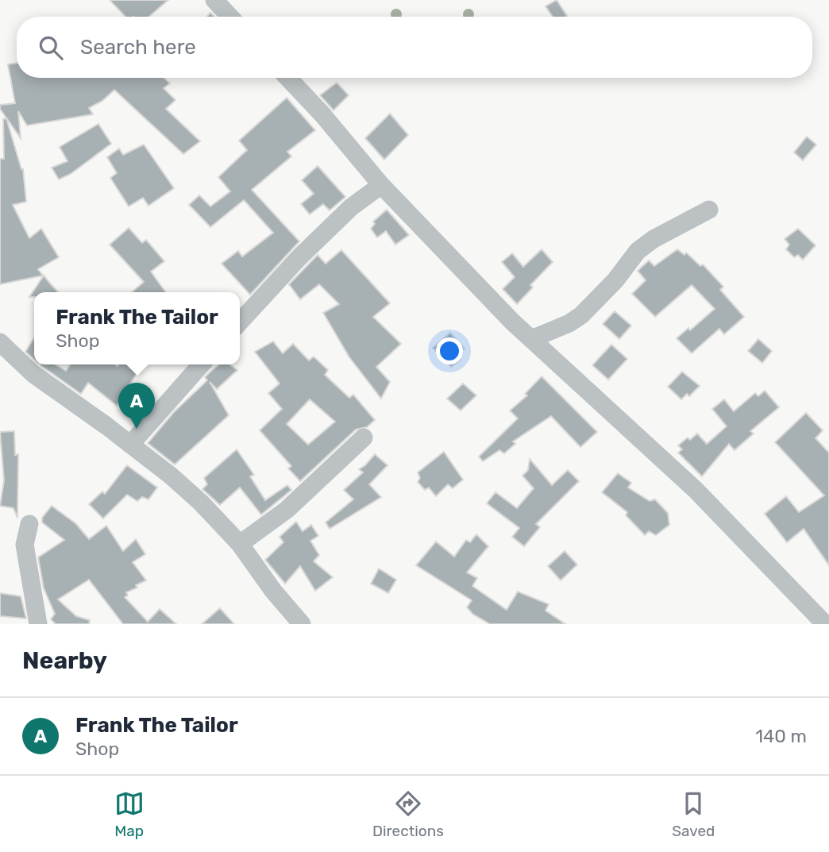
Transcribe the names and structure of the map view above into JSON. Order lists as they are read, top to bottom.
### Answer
{
  "page": {
    "search": "Search here",
    "popup": ["Frank The Tailor", "Shop"],
    "pins": "A",
    "heading": "Nearby",
    "list": [
      {
        "mark": "A",
        "name": "Frank The Tailor",
        "note": "Shop",
        "value": "140 m"
      }
    ],
    "nav": ["Map", "Directions", "Saved"]
  }
}
